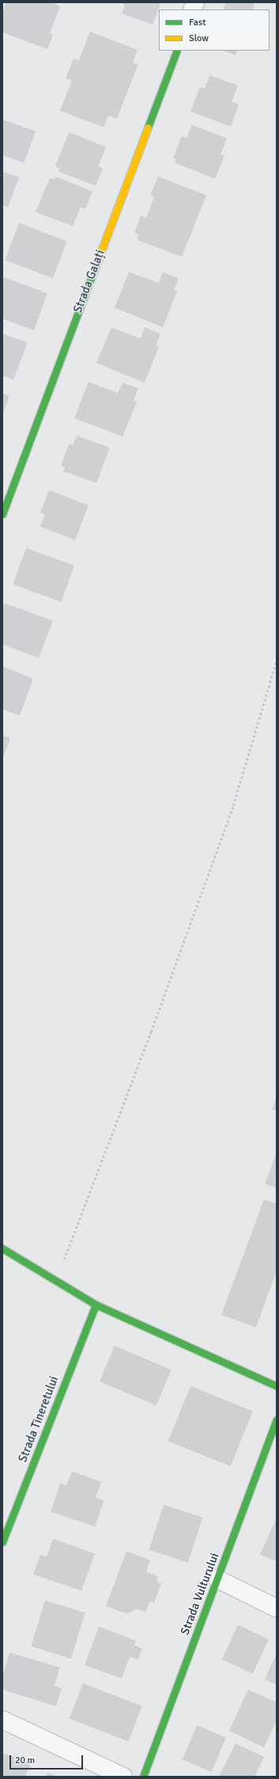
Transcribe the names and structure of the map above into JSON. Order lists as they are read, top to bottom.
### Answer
{
  "streets": {
    "street": ["Strada Galați", "Strada Tineretului", "Strada Vulturului"]
  },
  "legend": ["Fast", "Slow"],
  "scale_bar": "20 m"
}
